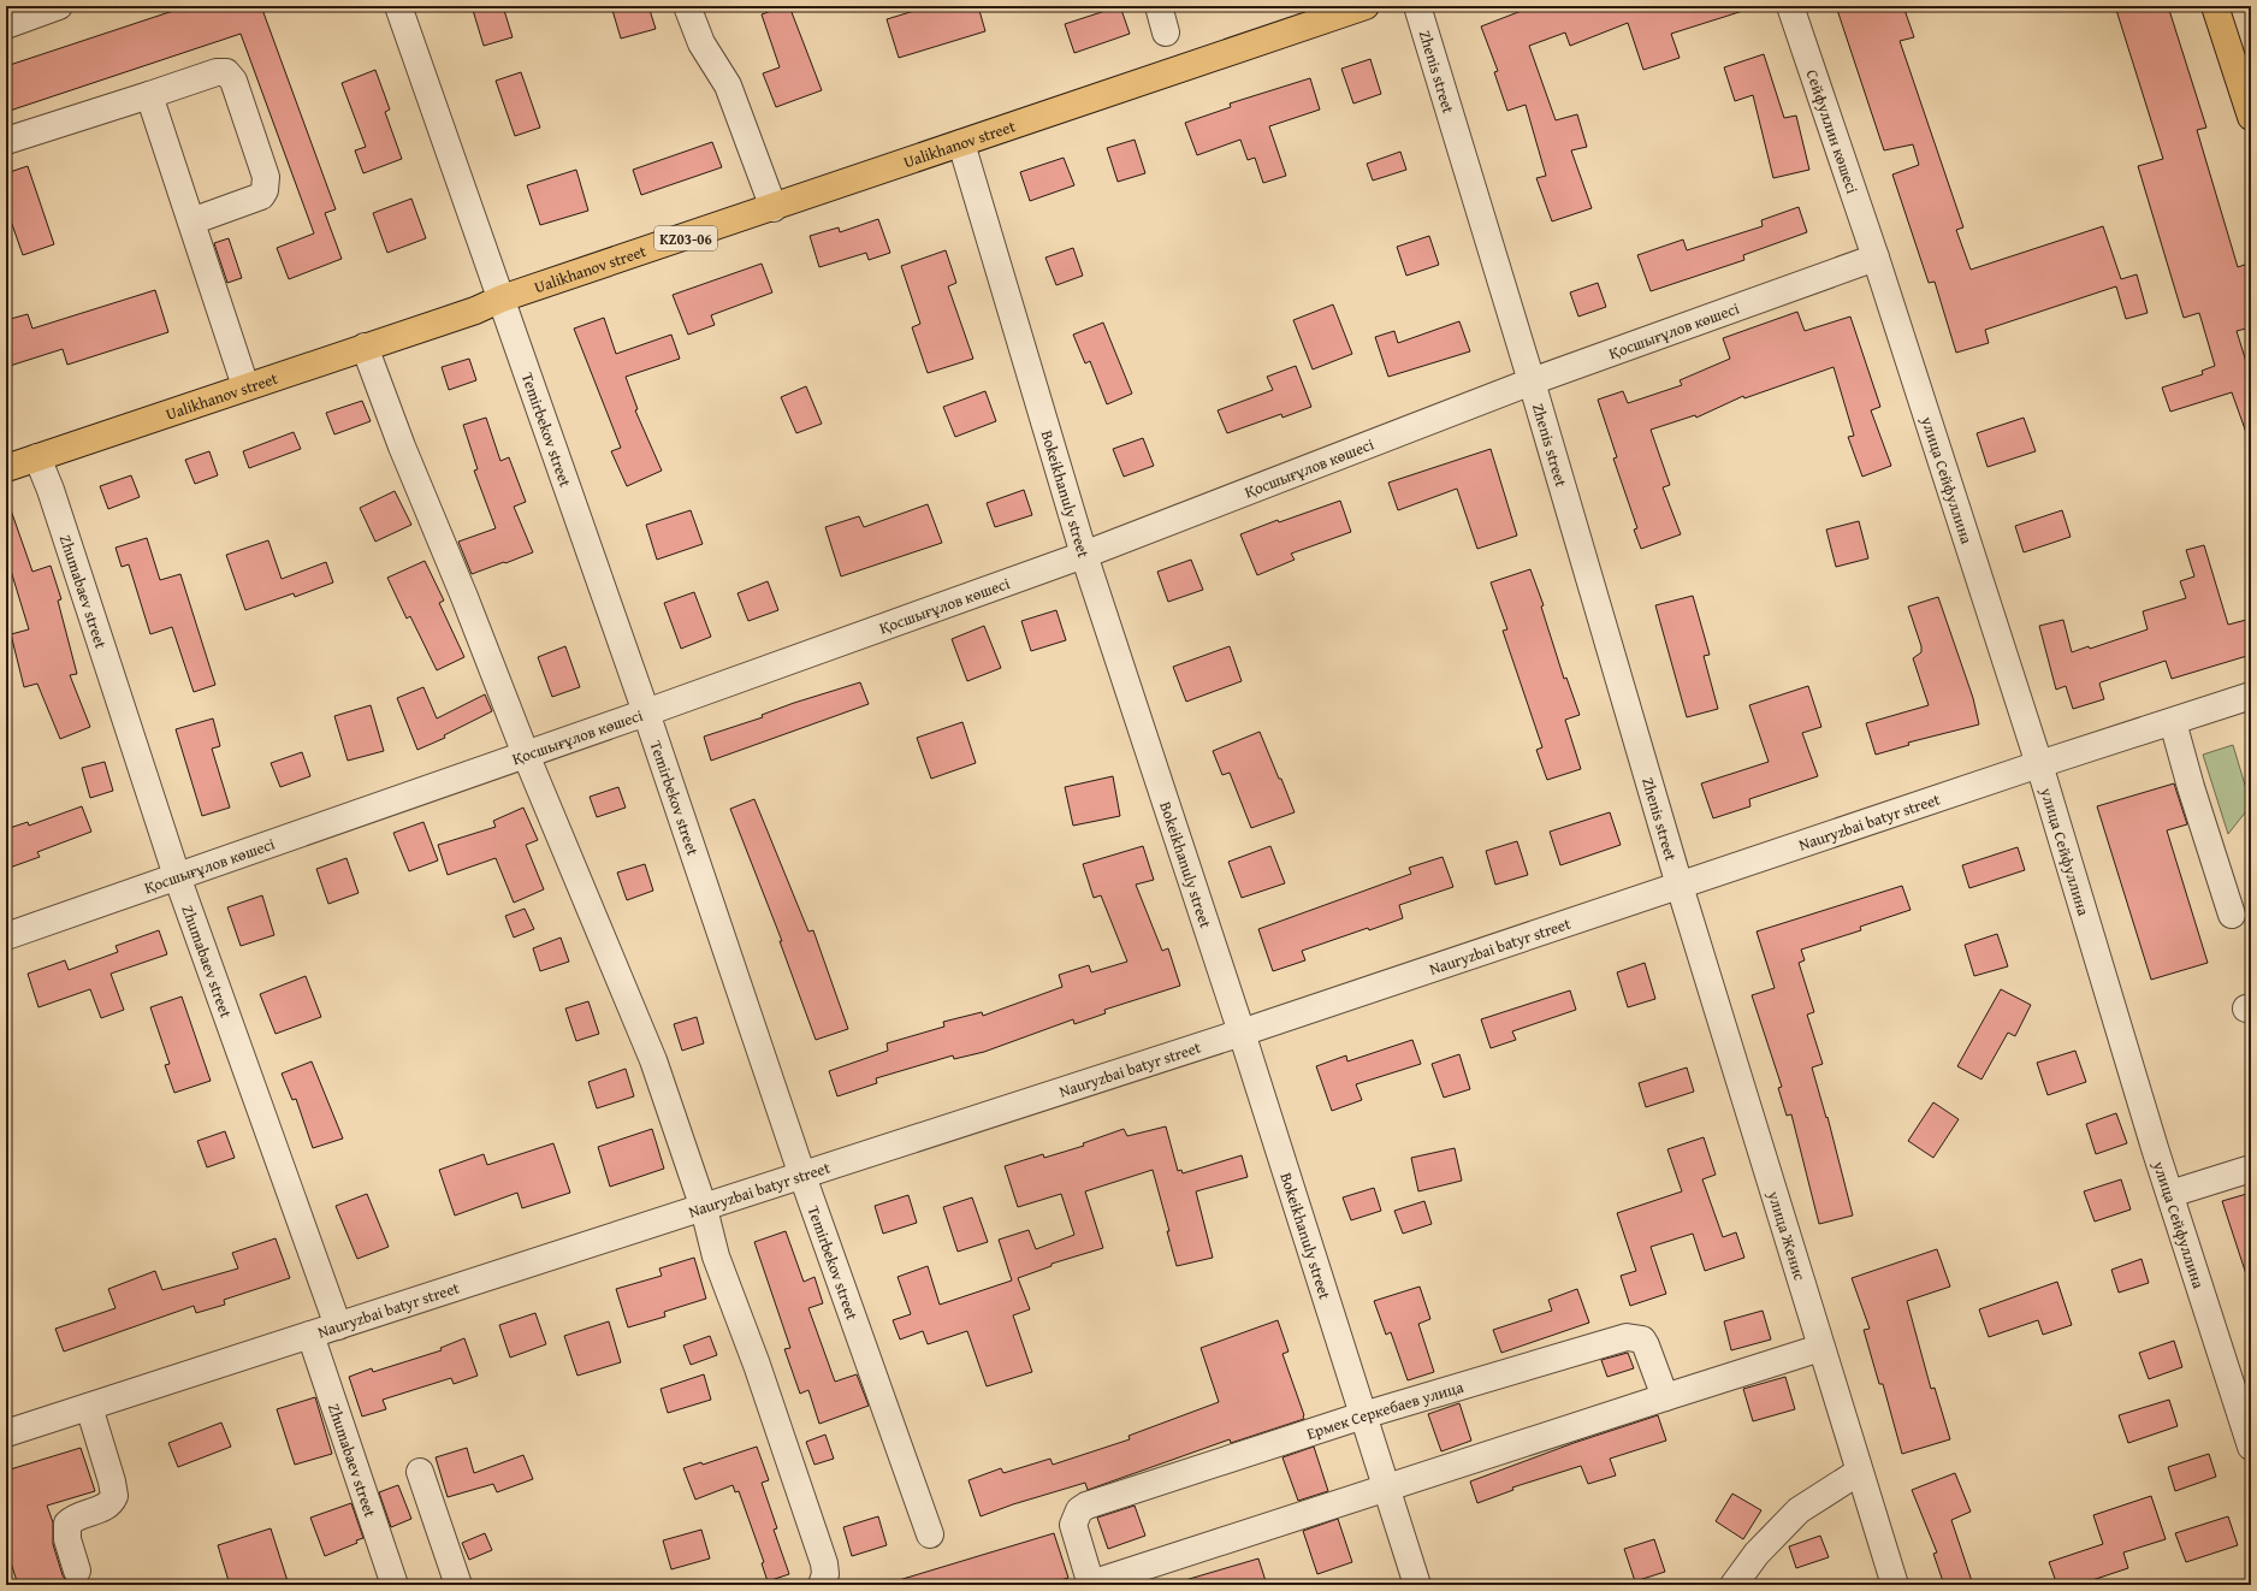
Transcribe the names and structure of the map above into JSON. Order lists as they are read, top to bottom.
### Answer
{
  "streets": {
    "main road": ["Ualikhanov street", "KZ03-06"],
    "street": [
      "Zhenis street",
      "Сейфуллин көшесі",
      "Қосшығұлов көшесі",
      "Temirbekov street",
      "улица Сейфуллина",
      "Bokeikhanuly street",
      "Zhumabaev street",
      "Nauryzbai batyr street",
      "улица Женис",
      "Ермек Серкебаев улица"
    ]
  },
  "crossings": [
    ["Zhenis street", "Қосшығұлов көшесі"],
    ["Zhenis street", "Nauryzbai batyr street"],
    ["Zhenis street", "улица Женис"],
    ["Сейфуллин көшесі", "Қосшығұлов көшесі"],
    ["Сейфуллин көшесі", "улица Сейфуллина"],
    ["Ualikhanov street", "Temirbekov street"],
    ["Ualikhanov street", "Bokeikhanuly street"],
    ["Ualikhanov street", "Zhumabaev street"],
    ["Қосшығұлов көшесі", "Temirbekov street"],
    ["Қосшығұлов көшесі", "улица Сейфуллина"],
    ["Қосшығұлов көшесі", "Bokeikhanuly street"],
    ["Қосшығұлов көшесі", "Zhumabaev street"],
    ["Temirbekov street", "Nauryzbai batyr street"],
    ["улица Сейфуллина", "Nauryzbai batyr street"],
    ["Bokeikhanuly street", "Nauryzbai batyr street"],
    ["Bokeikhanuly street", "Ермек Серкебаев улица"],
    ["Zhumabaev street", "Nauryzbai batyr street"],
    ["Nauryzbai batyr street", "улица Женис"]
  ]
}
